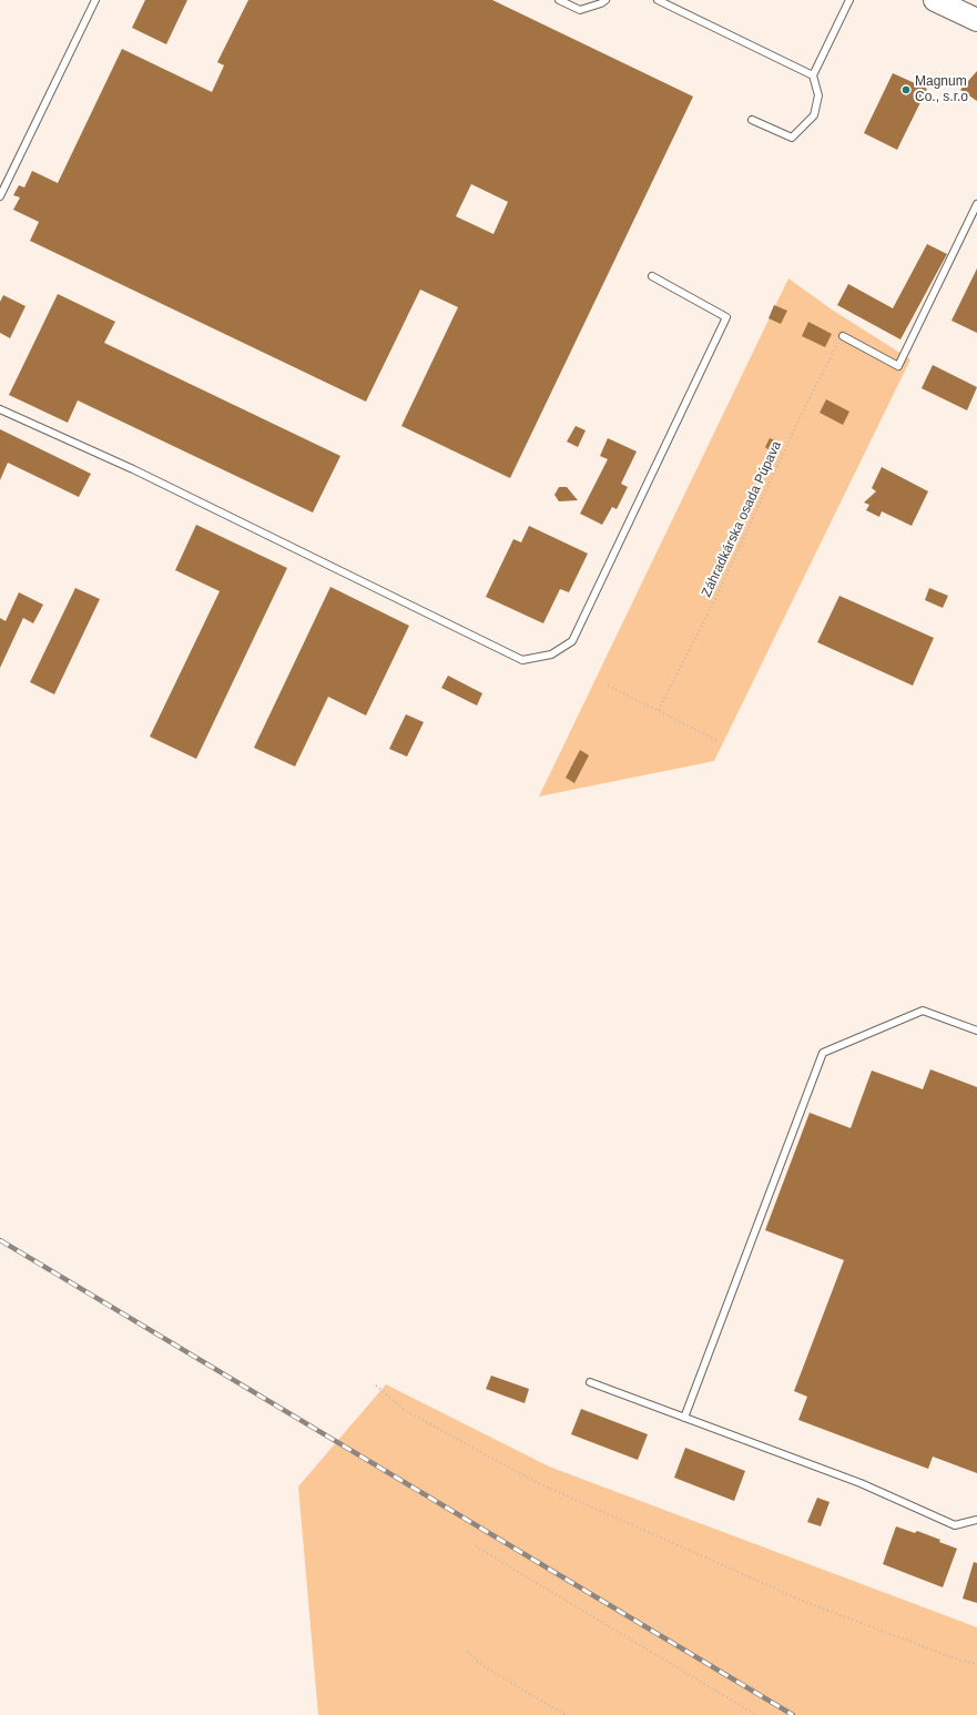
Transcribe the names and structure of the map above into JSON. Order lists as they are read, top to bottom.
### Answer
{
  "streets": {
    "path": ["Záhradkárska osada Púpava"]
  },
  "places": ["Magnum Co., s.r.o"]
}
